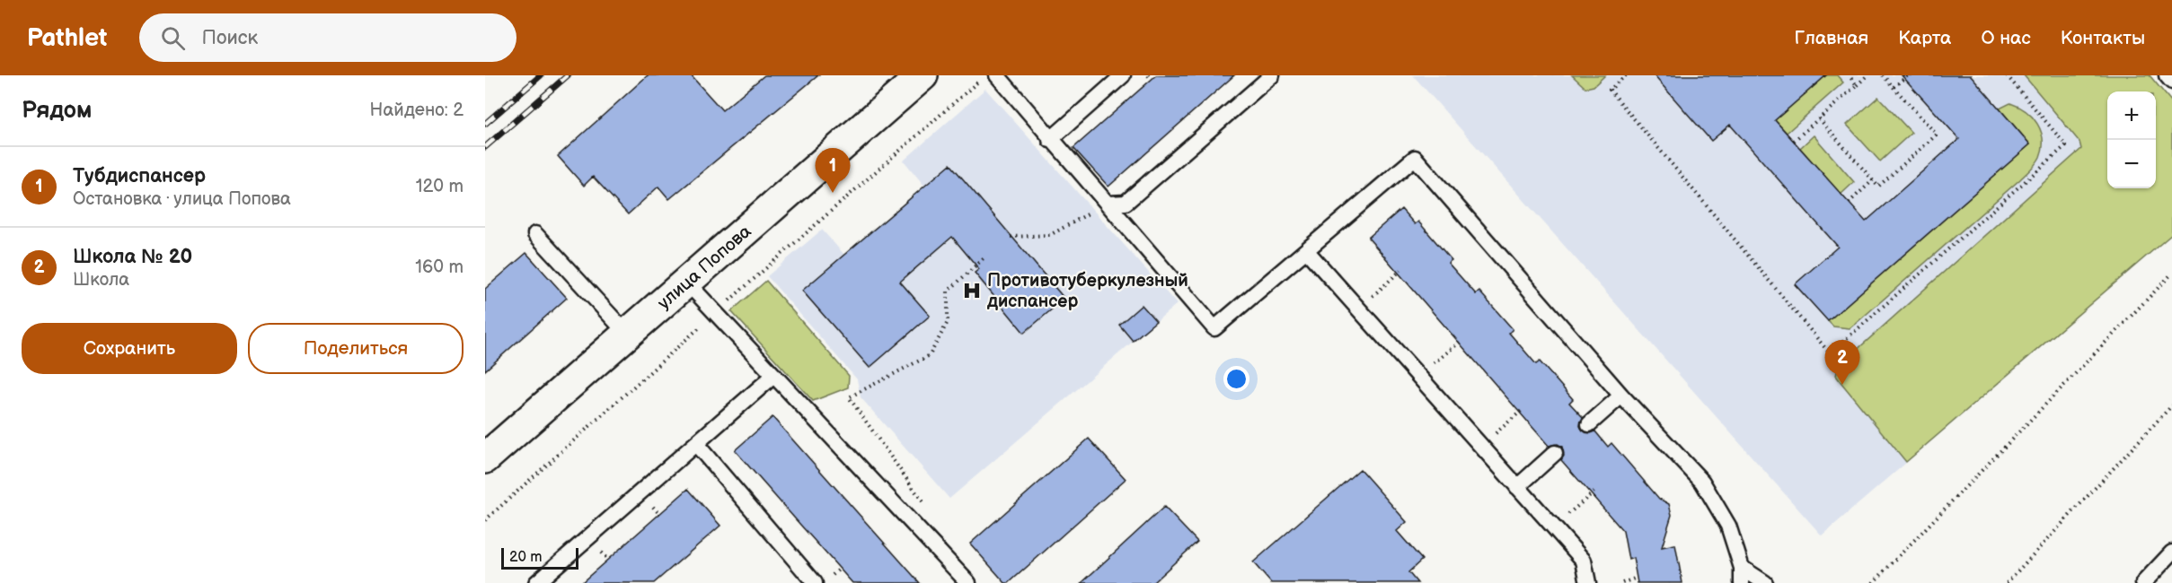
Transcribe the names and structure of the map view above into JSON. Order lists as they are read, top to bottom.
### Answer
{
  "streets": {
    "street": ["улица Попова"]
  },
  "places": {
    "hospital": ["Противотуберкулезный диспансер"]
  },
  "scale_bar": "20 m",
  "page": {
    "header": "Pathlet",
    "search": "Поиск",
    "nav": [
      "Главная",
      "Карта",
      "О нас",
      "Контакты"
    ],
    "heading": ["Рядом", "Найдено: 2"],
    "map_buttons": ["+", "−"],
    "list": [
      {
        "mark": "1",
        "name": "Тубдиспансер",
        "note": "Остановка · улица Попова",
        "value": "120 m"
      },
      {
        "mark": "2",
        "name": "Школа № 20",
        "note": "Школа",
        "value": "160 m"
      }
    ],
    "pins": ["1", "2"],
    "buttons": ["Сохранить", "Поделиться"],
    "scale": "20 m"
  }
}
